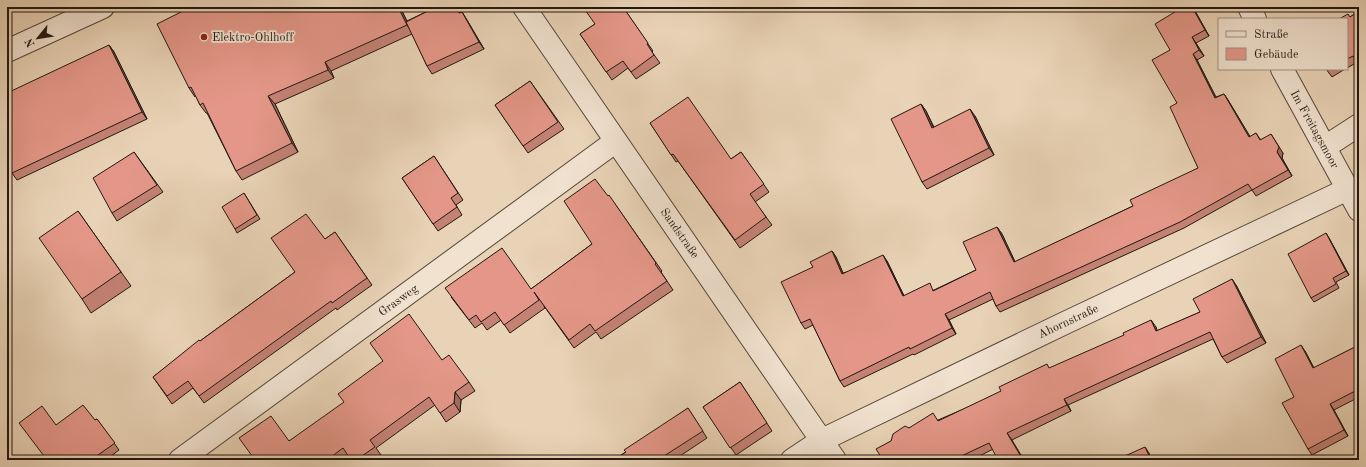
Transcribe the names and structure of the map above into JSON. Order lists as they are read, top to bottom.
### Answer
{
  "streets": {
    "street": [
      "Im Freitagsmoor",
      "Sandstraße",
      "Grasweg",
      "Ahornstraße"
    ]
  },
  "crossings": [
    ["Im Freitagsmoor", "Ahornstraße"],
    ["Sandstraße", "Grasweg"],
    ["Sandstraße", "Ahornstraße"]
  ],
  "places": ["Elektro-Ohlhoff"],
  "legend": ["Straße", "Gebäude"],
  "north": "bottom left"
}
